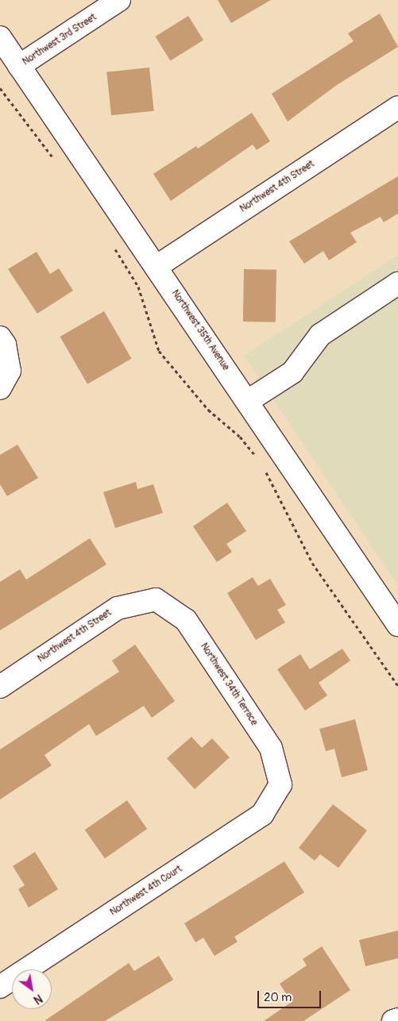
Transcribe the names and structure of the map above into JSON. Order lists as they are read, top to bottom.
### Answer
{
  "streets": {
    "street": [
      "Northwest 3rd Street",
      "Northwest 4th Street",
      "Northwest 35th Avenue",
      "Northwest 34th Terrace",
      "Northwest 4th Court"
    ]
  },
  "crossings": [
    ["Northwest 3rd Street", "Northwest 35th Avenue"],
    ["Northwest 4th Street", "Northwest 35th Avenue"],
    ["Northwest 4th Street", "Northwest 34th Terrace"],
    ["Northwest 34th Terrace", "Northwest 4th Court"]
  ],
  "scale_bar": "20 m",
  "north": "bottom right"
}
